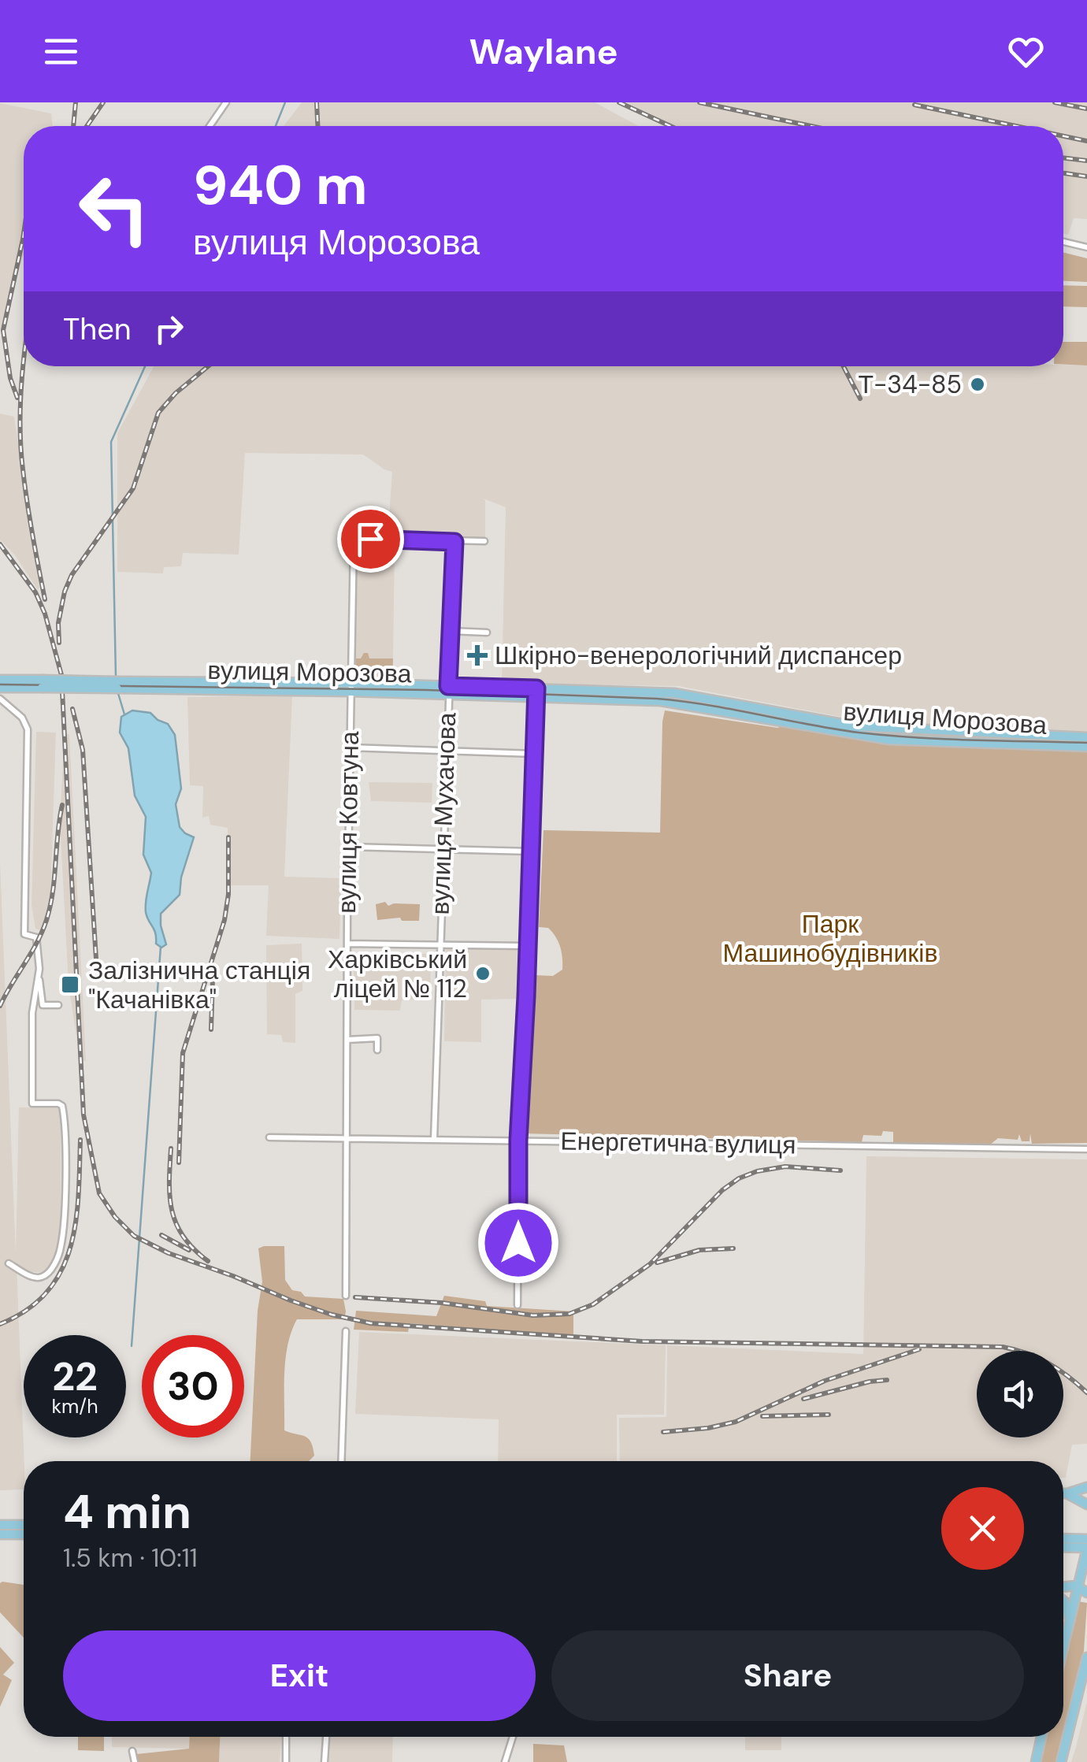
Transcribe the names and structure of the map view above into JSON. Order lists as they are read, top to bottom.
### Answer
{
  "streets": {
    "main road": ["вулиця Морозова"],
    "street": ["вулиця Мухачова", "вулиця Ковтуна", "Енергетична вулиця"]
  },
  "crossings": [
    ["вулиця Морозова", "вулиця Мухачова"],
    ["вулиця Морозова", "вулиця Ковтуна"],
    ["вулиця Мухачова", "вулиця Ковтуна"],
    ["вулиця Мухачова", "Енергетична вулиця"],
    ["вулиця Ковтуна", "Енергетична вулиця"]
  ],
  "parks": ["Парк Машинобудівників"],
  "places": {
    "other": ["Т-34-85", "Харківський ліцей № 112"],
    "health": ["Шкірно-венерологічний диспансер"],
    "transit": ["Залізнична станція \"Качанівка\""]
  },
  "page": {
    "header": "Waylane",
    "turn": ["940 m", "вулиця Морозова"],
    "then": "Then",
    "speed": "22 km/h",
    "limit": "30",
    "heading": ["4 min", "1.5 km · 10:11"],
    "buttons": ["Exit", "Share"]
  }
}
